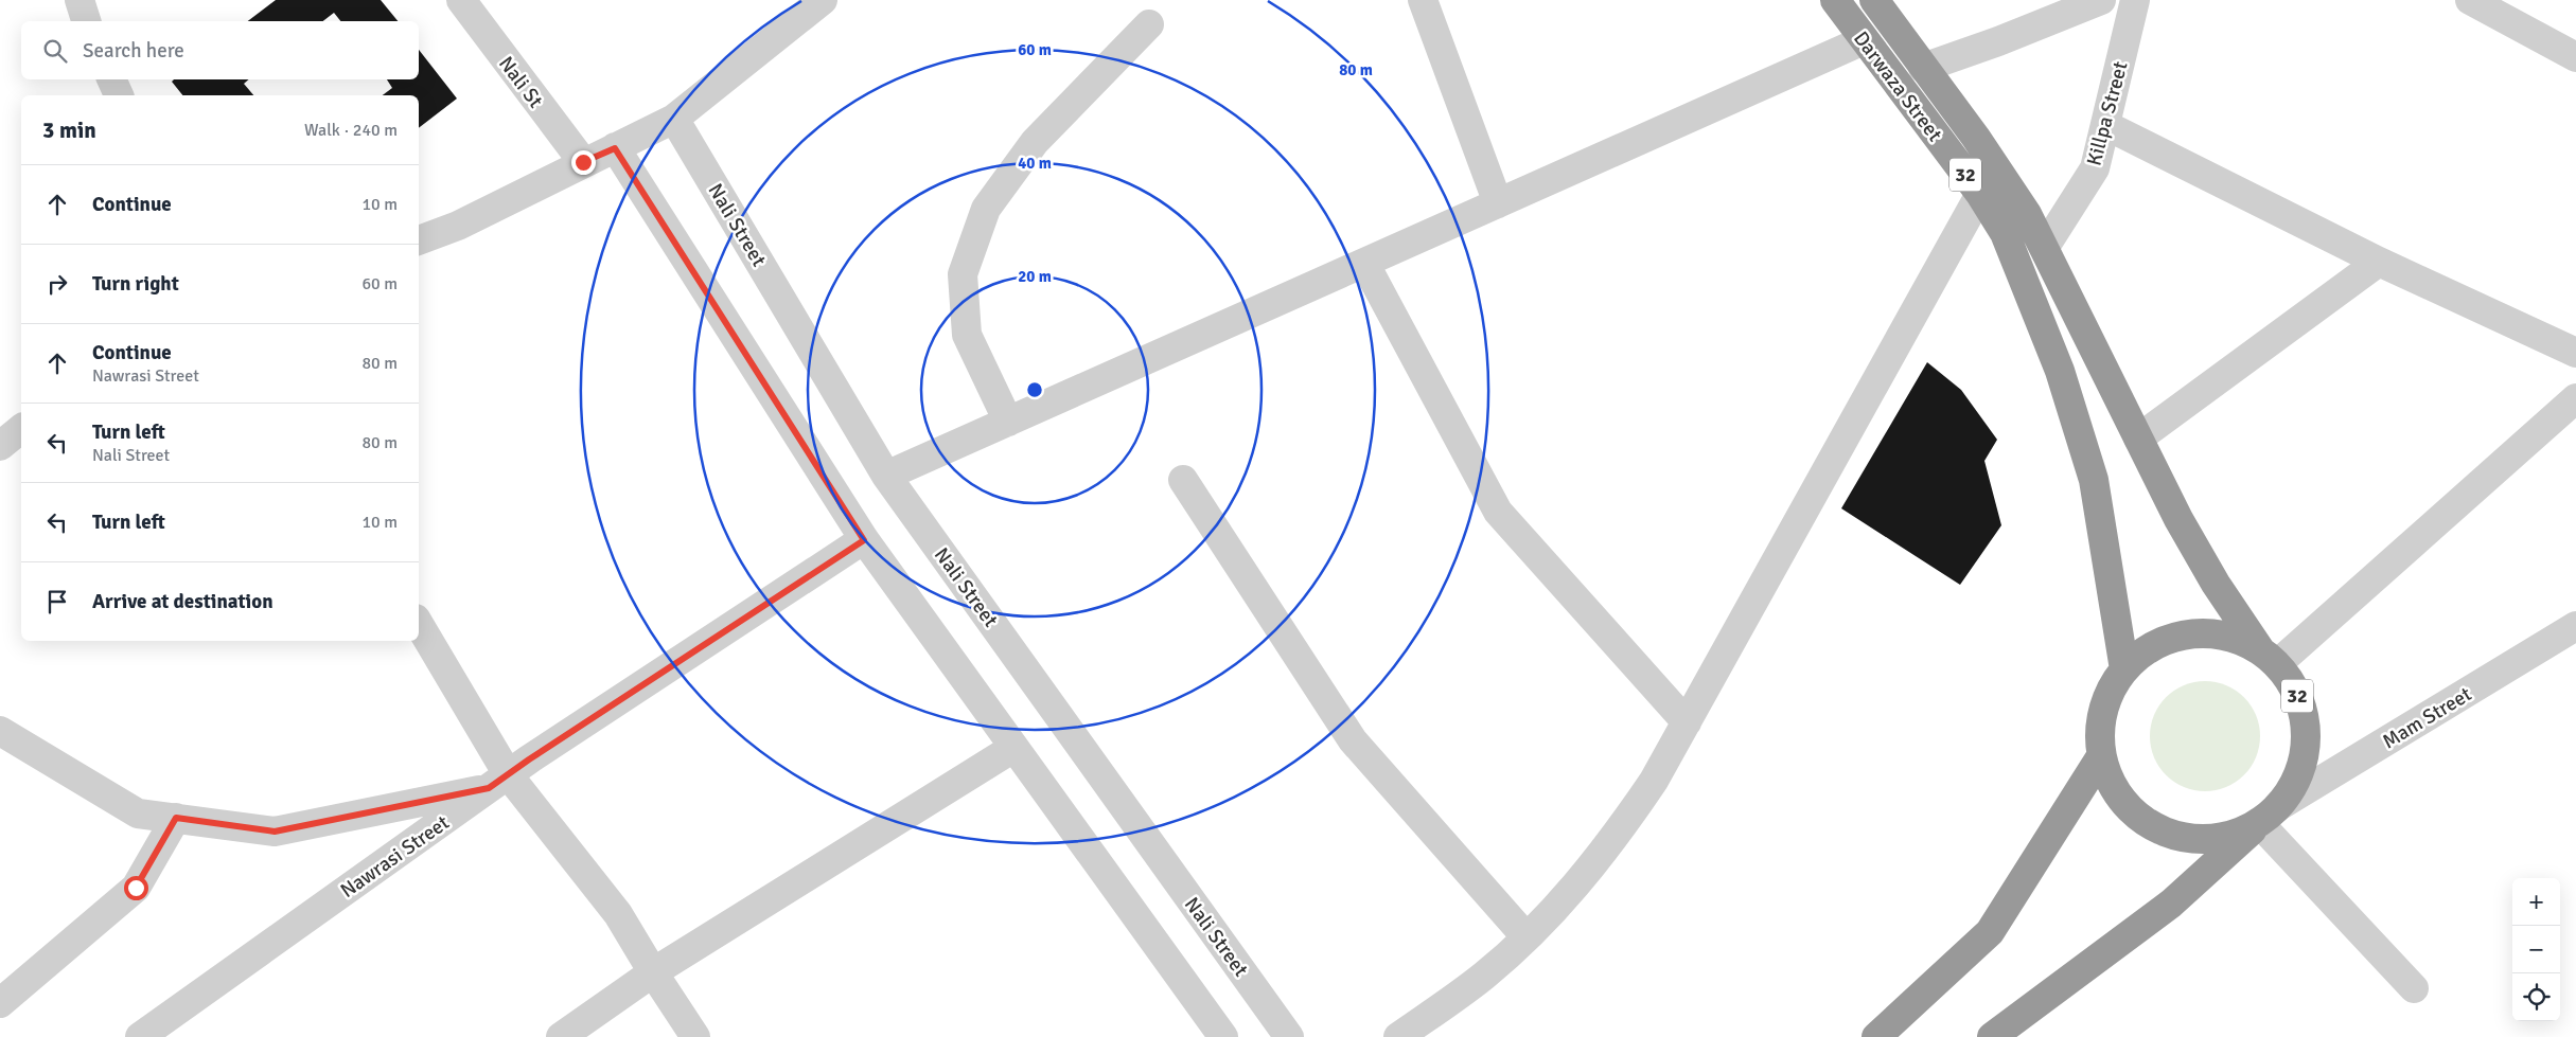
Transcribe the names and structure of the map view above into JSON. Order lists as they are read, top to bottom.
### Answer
{
  "streets": {
    "highway": ["Darwaza Street", "32"],
    "street": [
      "Nali St",
      "Killpa Street",
      "Nali Street",
      "Mam Street",
      "Nawrasi Street"
    ]
  },
  "crossings": [
    ["Darwaza Street", "32"],
    ["Killpa Street", "32"],
    ["32", "Mam Street"]
  ],
  "page": {
    "search": "Search here",
    "heading": ["3 min", "Walk · 240 m"],
    "list": [
      ["Continue", "10 m"],
      ["Turn right", "60 m"],
      ["Continue", "Nawrasi Street", "80 m"],
      ["Turn left", "Nali Street", "80 m"],
      ["Turn left", "10 m"],
      "Arrive at destination"
    ],
    "map_buttons": ["+", "−"]
  },
  "rings": [
    "60 m",
    "80 m",
    "40 m",
    "20 m"
  ]
}
